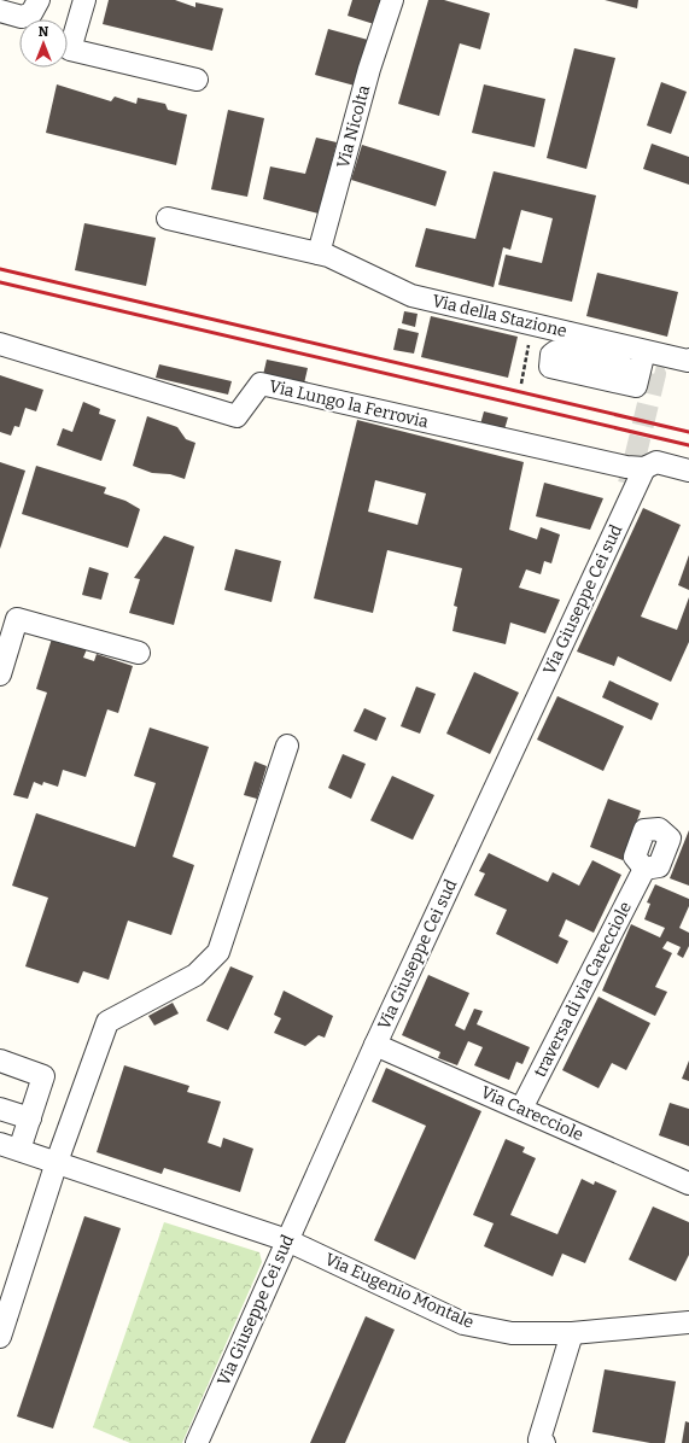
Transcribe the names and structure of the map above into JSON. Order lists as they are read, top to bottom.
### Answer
{
  "streets": {
    "street": [
      "Via Nicolta",
      "Via della Stazione",
      "Via Lungo la Ferrovia",
      "Via Giuseppe Cei sud",
      "traversa di via Carecciole",
      "Via Carecciole",
      "Via Eugenio Montale"
    ]
  },
  "crossings": [
    ["Via Nicolta", "Via della Stazione"],
    ["Via Lungo la Ferrovia", "Via Giuseppe Cei sud"],
    ["Via Giuseppe Cei sud", "Via Carecciole"],
    ["Via Giuseppe Cei sud", "Via Eugenio Montale"],
    ["traversa di via Carecciole", "Via Carecciole"]
  ],
  "north": "top"
}
